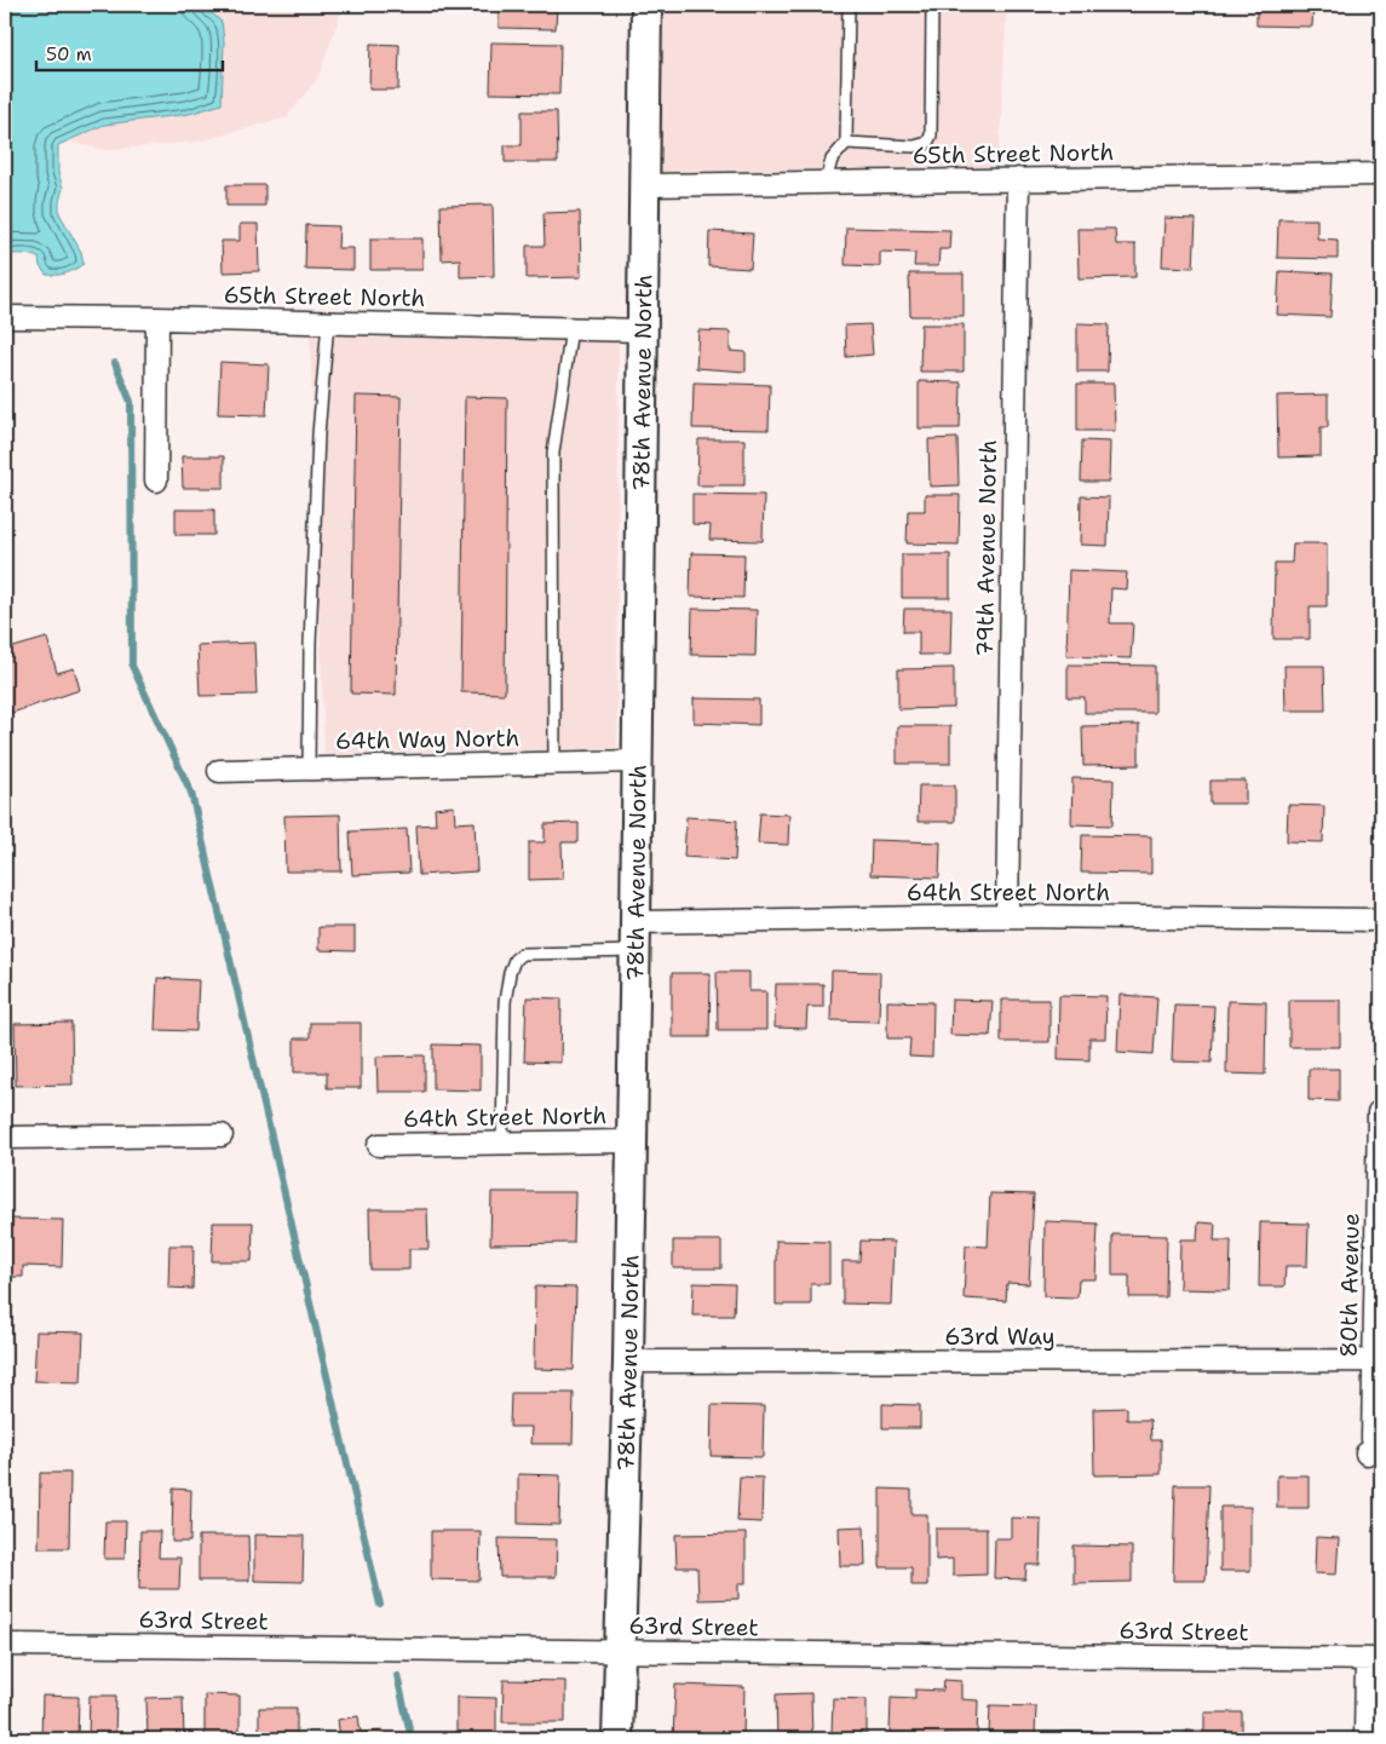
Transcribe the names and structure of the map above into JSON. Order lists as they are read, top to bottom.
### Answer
{
  "streets": {
    "street": [
      "65th Street North",
      "78th Avenue North",
      "79th Avenue North",
      "64th Way North",
      "64th Street North",
      "80th Avenue",
      "63rd Way",
      "63rd Street"
    ]
  },
  "crossings": [
    ["65th Street North", "78th Avenue North"],
    ["65th Street North", "79th Avenue North"],
    ["78th Avenue North", "64th Way North"],
    ["78th Avenue North", "64th Street North"],
    ["78th Avenue North", "63rd Way"],
    ["78th Avenue North", "63rd Street"],
    ["79th Avenue North", "64th Street North"],
    ["80th Avenue", "63rd Way"]
  ],
  "scale_bar": "50 m"
}
